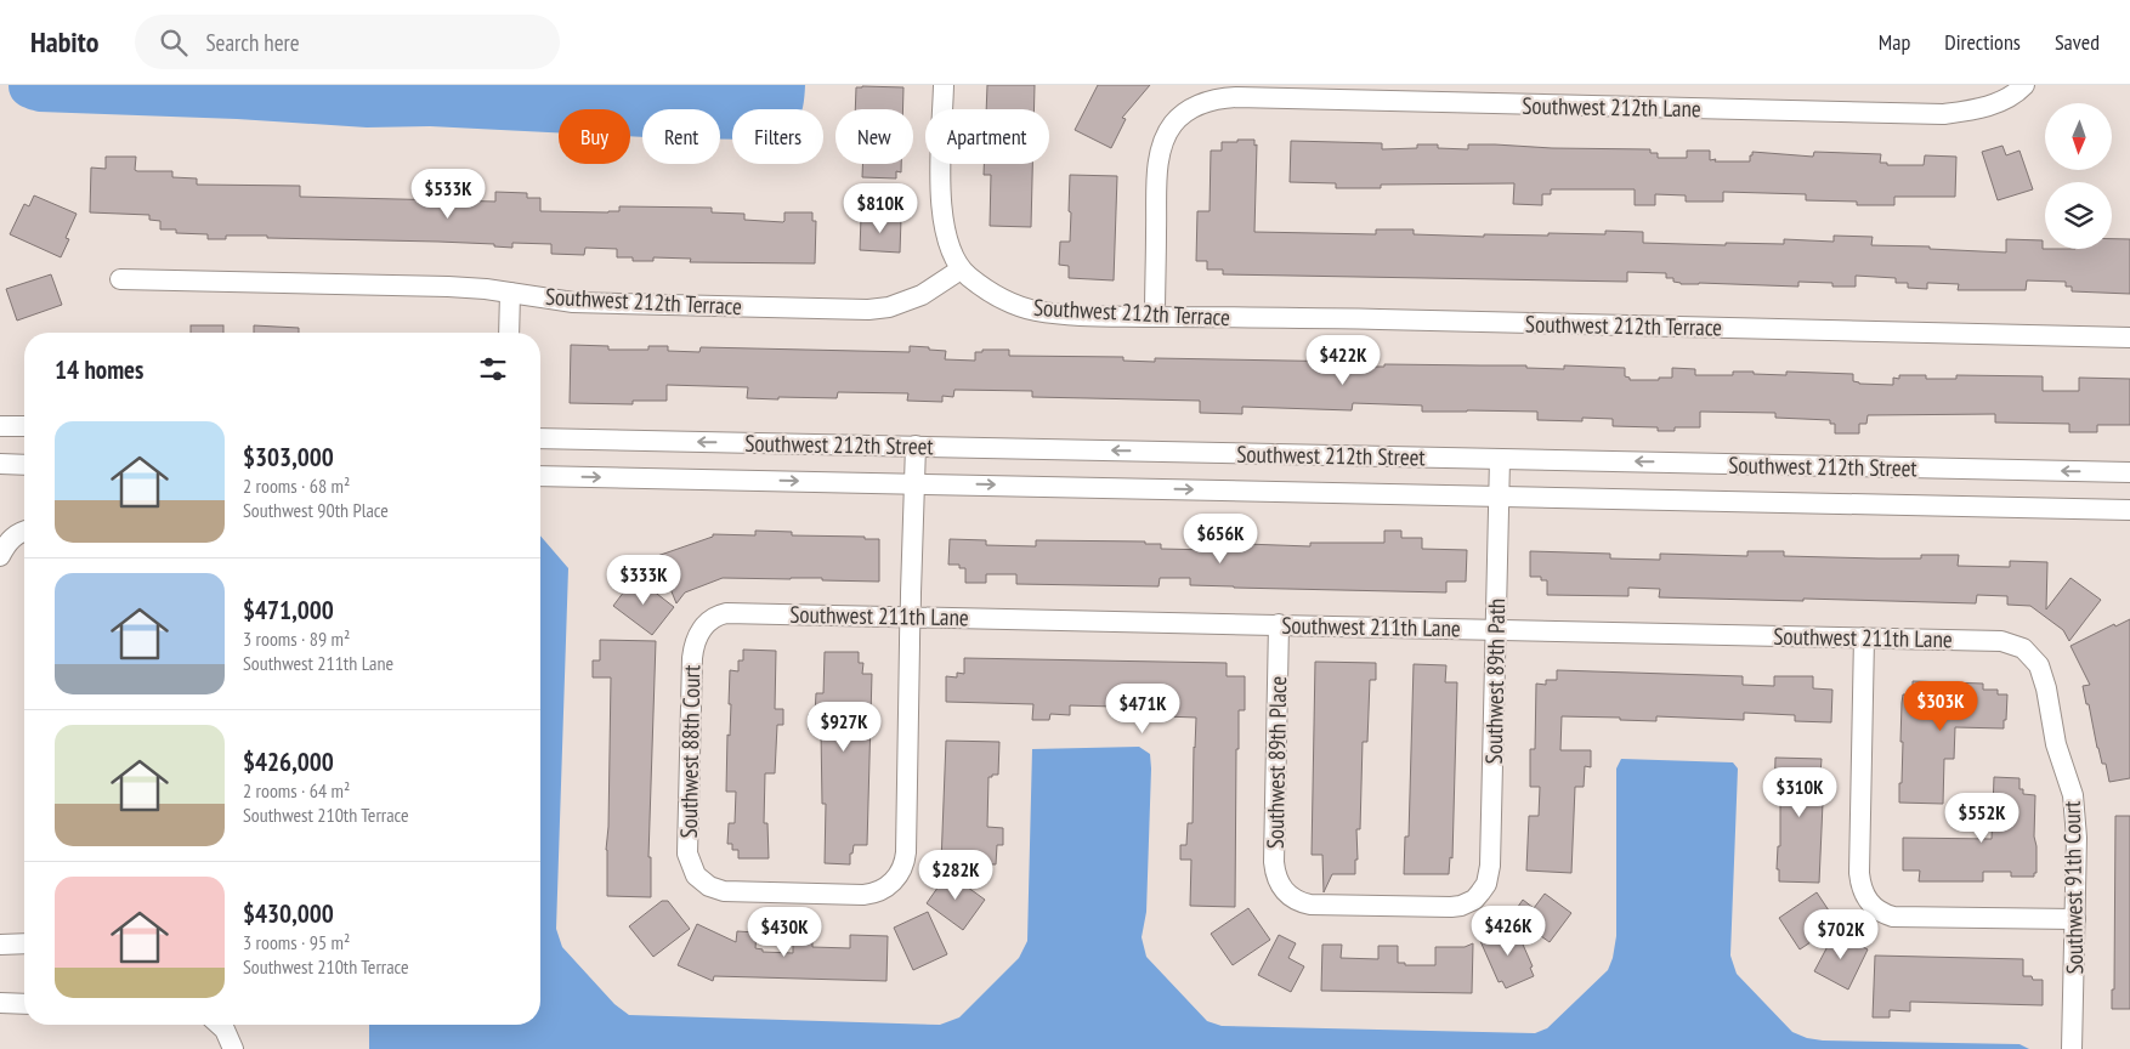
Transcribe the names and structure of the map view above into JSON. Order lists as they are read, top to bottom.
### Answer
{
  "streets": {
    "street": [
      "Southwest 212th Lane",
      "Southwest 212th Terrace",
      "Southwest 212th Street",
      "Southwest 211th Lane",
      "Southwest 89th Path",
      "Southwest 88th Court",
      "Southwest 89th Place",
      "Southwest 91th Court"
    ]
  },
  "crossings": [
    ["Southwest 212th Lane", "Southwest 212th Terrace"],
    ["Southwest 212th Street", "Southwest 89th Path"],
    ["Southwest 211th Lane", "Southwest 89th Path"],
    ["Southwest 211th Lane", "Southwest 88th Court"],
    ["Southwest 211th Lane", "Southwest 89th Place"],
    ["Southwest 211th Lane", "Southwest 91th Court"],
    ["Southwest 89th Path", "Southwest 89th Place"]
  ],
  "north": "bottom",
  "page": {
    "header": "Habito",
    "search": "Search here",
    "nav": ["Map", "Directions", "Saved"],
    "chip": [
      "Buy",
      "Rent",
      "Filters",
      "New",
      "Apartment"
    ],
    "price": [
      "$533K",
      "$810K",
      "$422K",
      "$656K",
      "$333K",
      "$303K",
      "$471K",
      "$927K",
      "$310K",
      "$552K",
      "$282K",
      "$426K",
      "$430K",
      "$702K"
    ],
    "heading": "14 homes",
    "list": [
      {
        "name": "$303,000",
        "note": "2 rooms · 68 m² · Southwest 90th Place"
      },
      {
        "name": "$471,000",
        "note": "3 rooms · 89 m² · Southwest 211th Lane"
      },
      {
        "name": "$426,000",
        "note": "2 rooms · 64 m² · Southwest 210th Terrace"
      },
      {
        "name": "$430,000",
        "note": "3 rooms · 95 m² · Southwest 210th Terrace"
      }
    ]
  }
}
